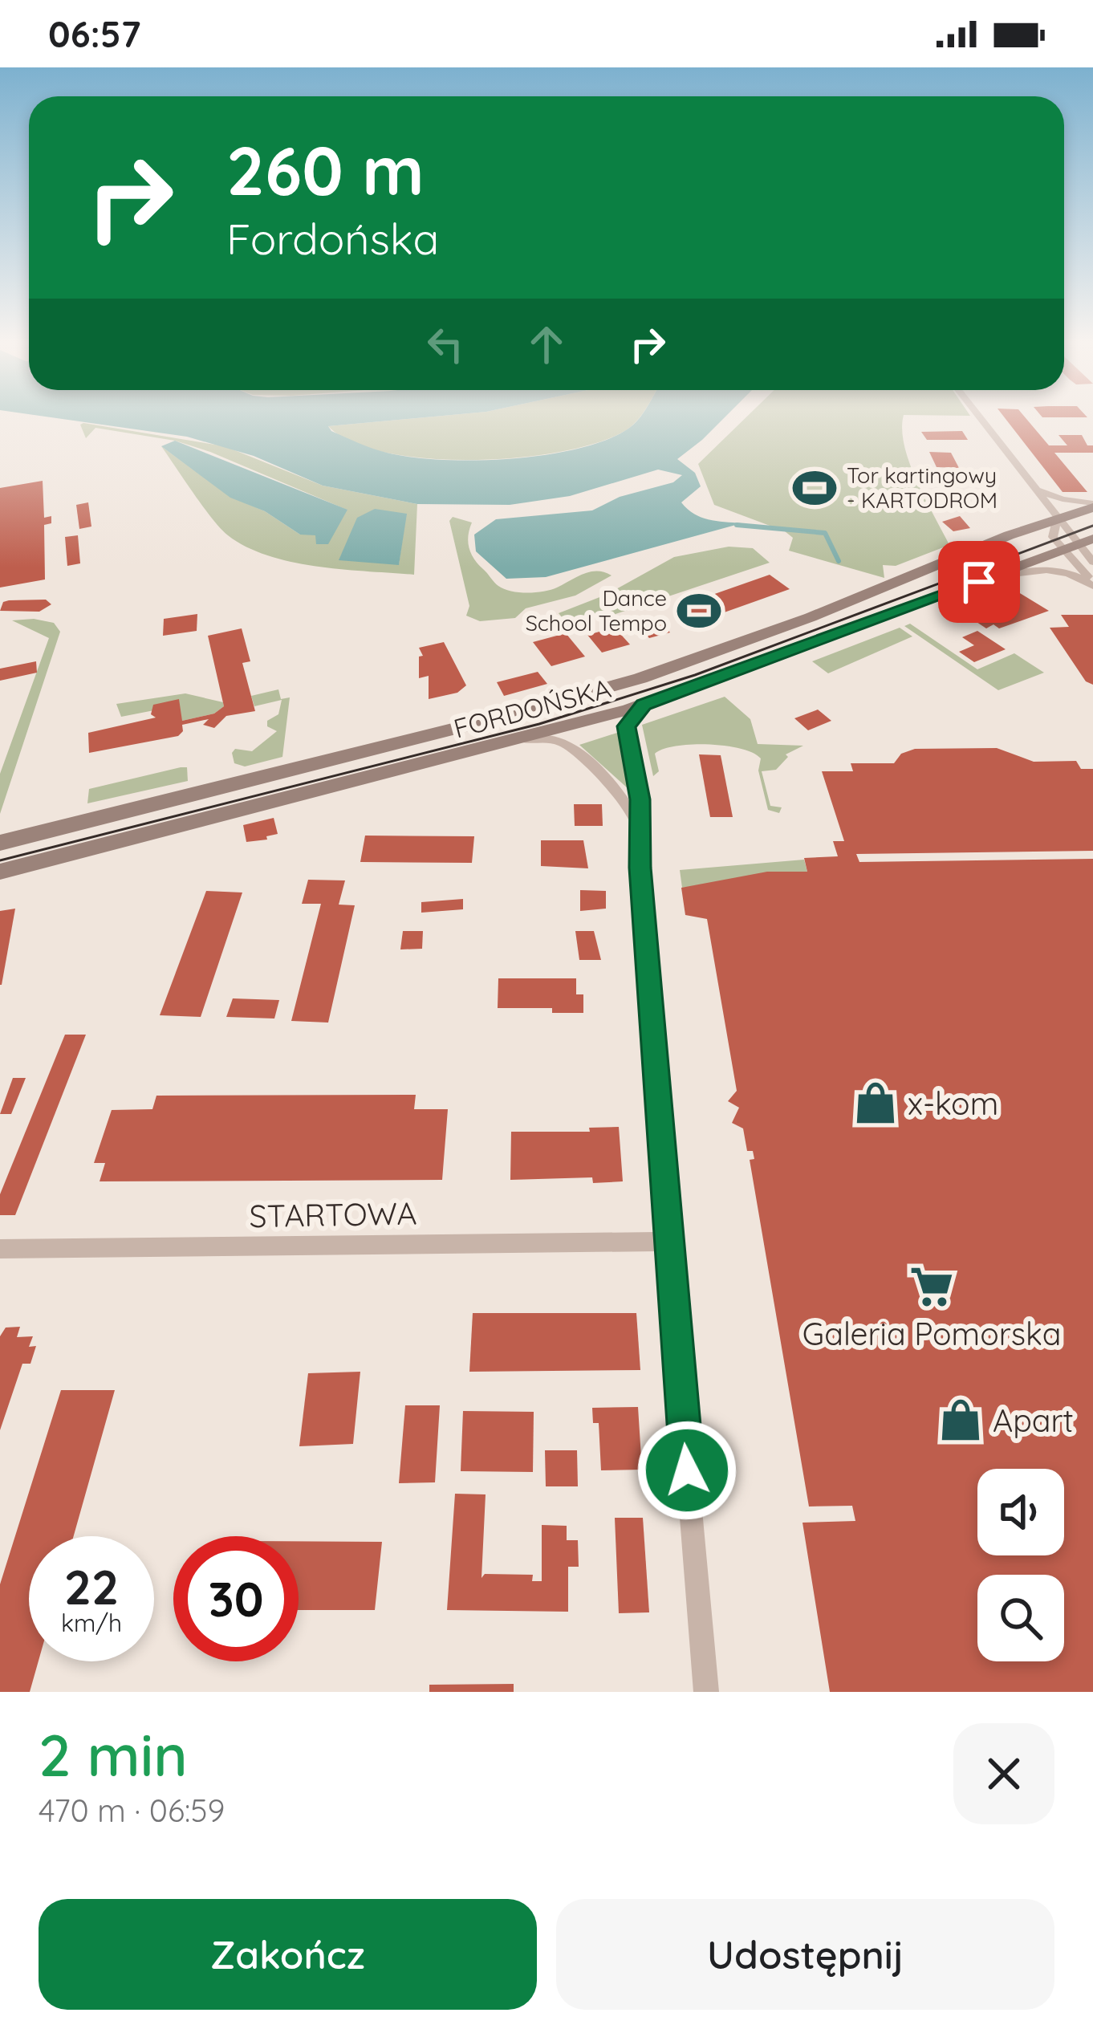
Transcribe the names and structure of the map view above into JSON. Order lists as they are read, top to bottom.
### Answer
{
  "streets": {
    "main road": ["FORDOŃSKA"],
    "street": ["STARTOWA"]
  },
  "places": {
    "sports": ["Tor kartingowy - KARTODROM", "Dance School Tempo"],
    "shop": ["x-kom", "Apart"],
    "supermarket": ["Galeria Pomorska"]
  },
  "page": {
    "status": "06:57",
    "turn": ["260 m", "Fordońska"],
    "speed": "22 km/h",
    "limit": "30",
    "heading": ["2 min", "470 m · 06:59"],
    "buttons": ["Zakończ", "Udostępnij"]
  }
}
